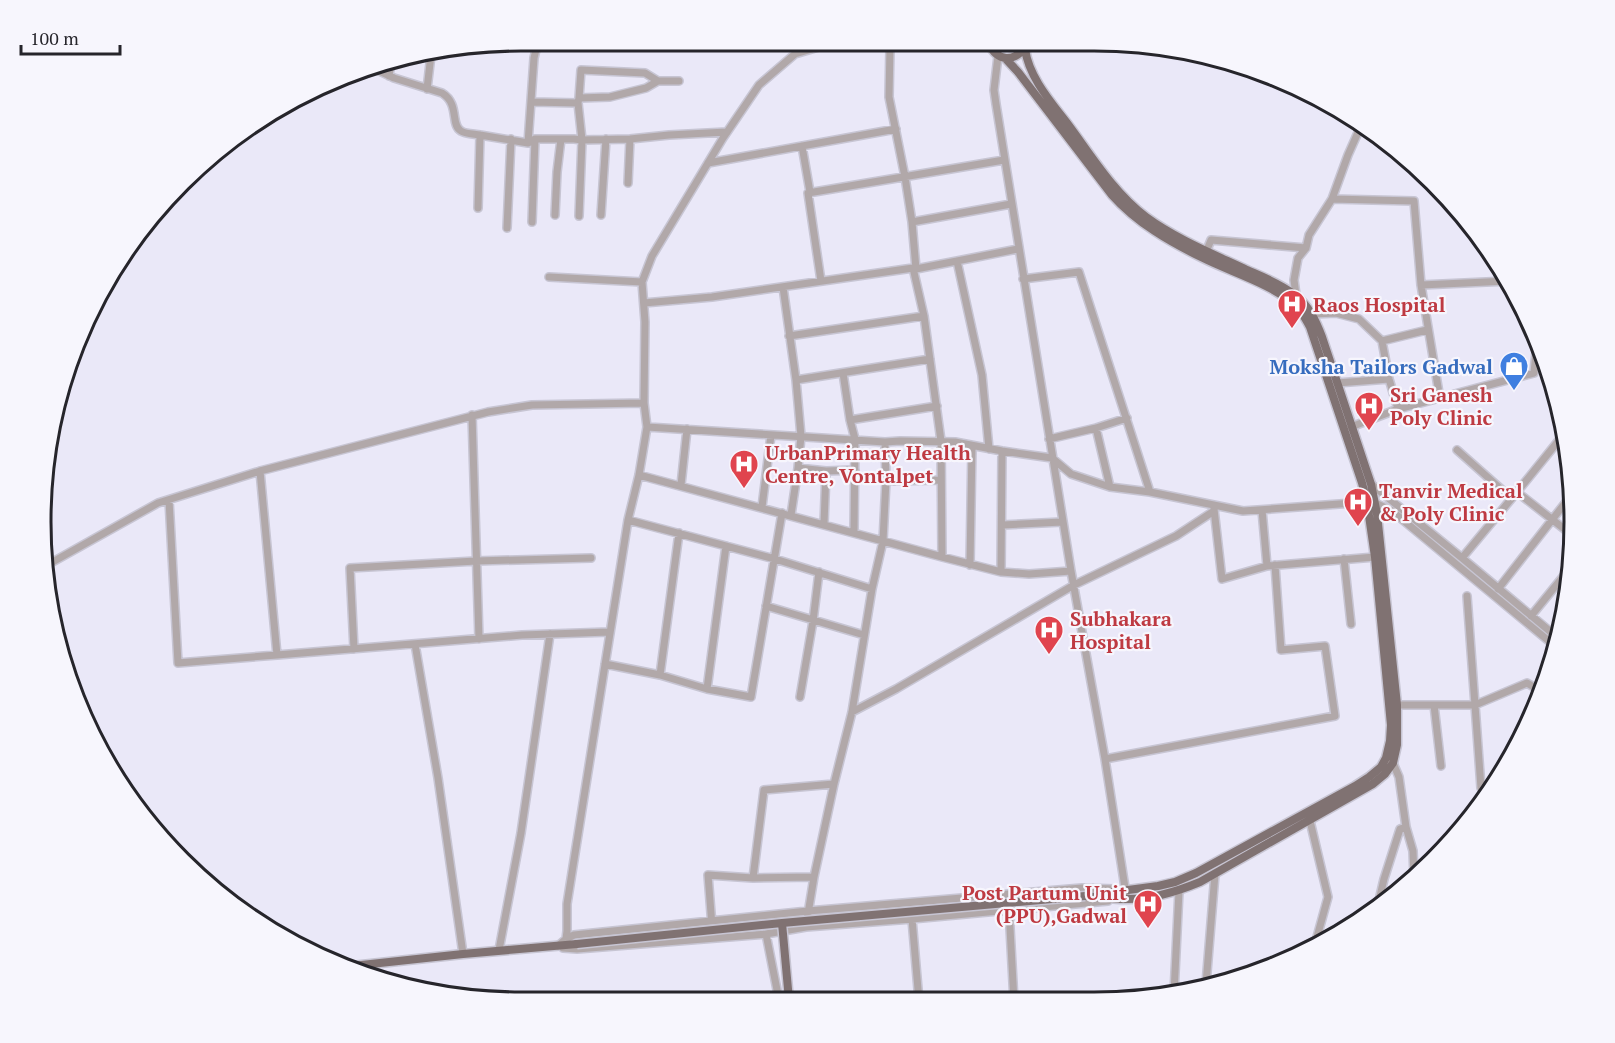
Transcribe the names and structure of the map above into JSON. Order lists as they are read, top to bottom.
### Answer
{
  "places": {
    "hospital": [
      "Raos Hospital",
      "Sri Ganesh Poly Clinic",
      "UrbanPrimary Health Centre, Vontalpet",
      "Tanvir Medical & Poly Clinic",
      "Subhakara Hospital",
      "Post Partum Unit (PPU),Gadwal"
    ],
    "shop": ["Moksha Tailors Gadwal"]
  },
  "scale_bar": "100 m"
}
